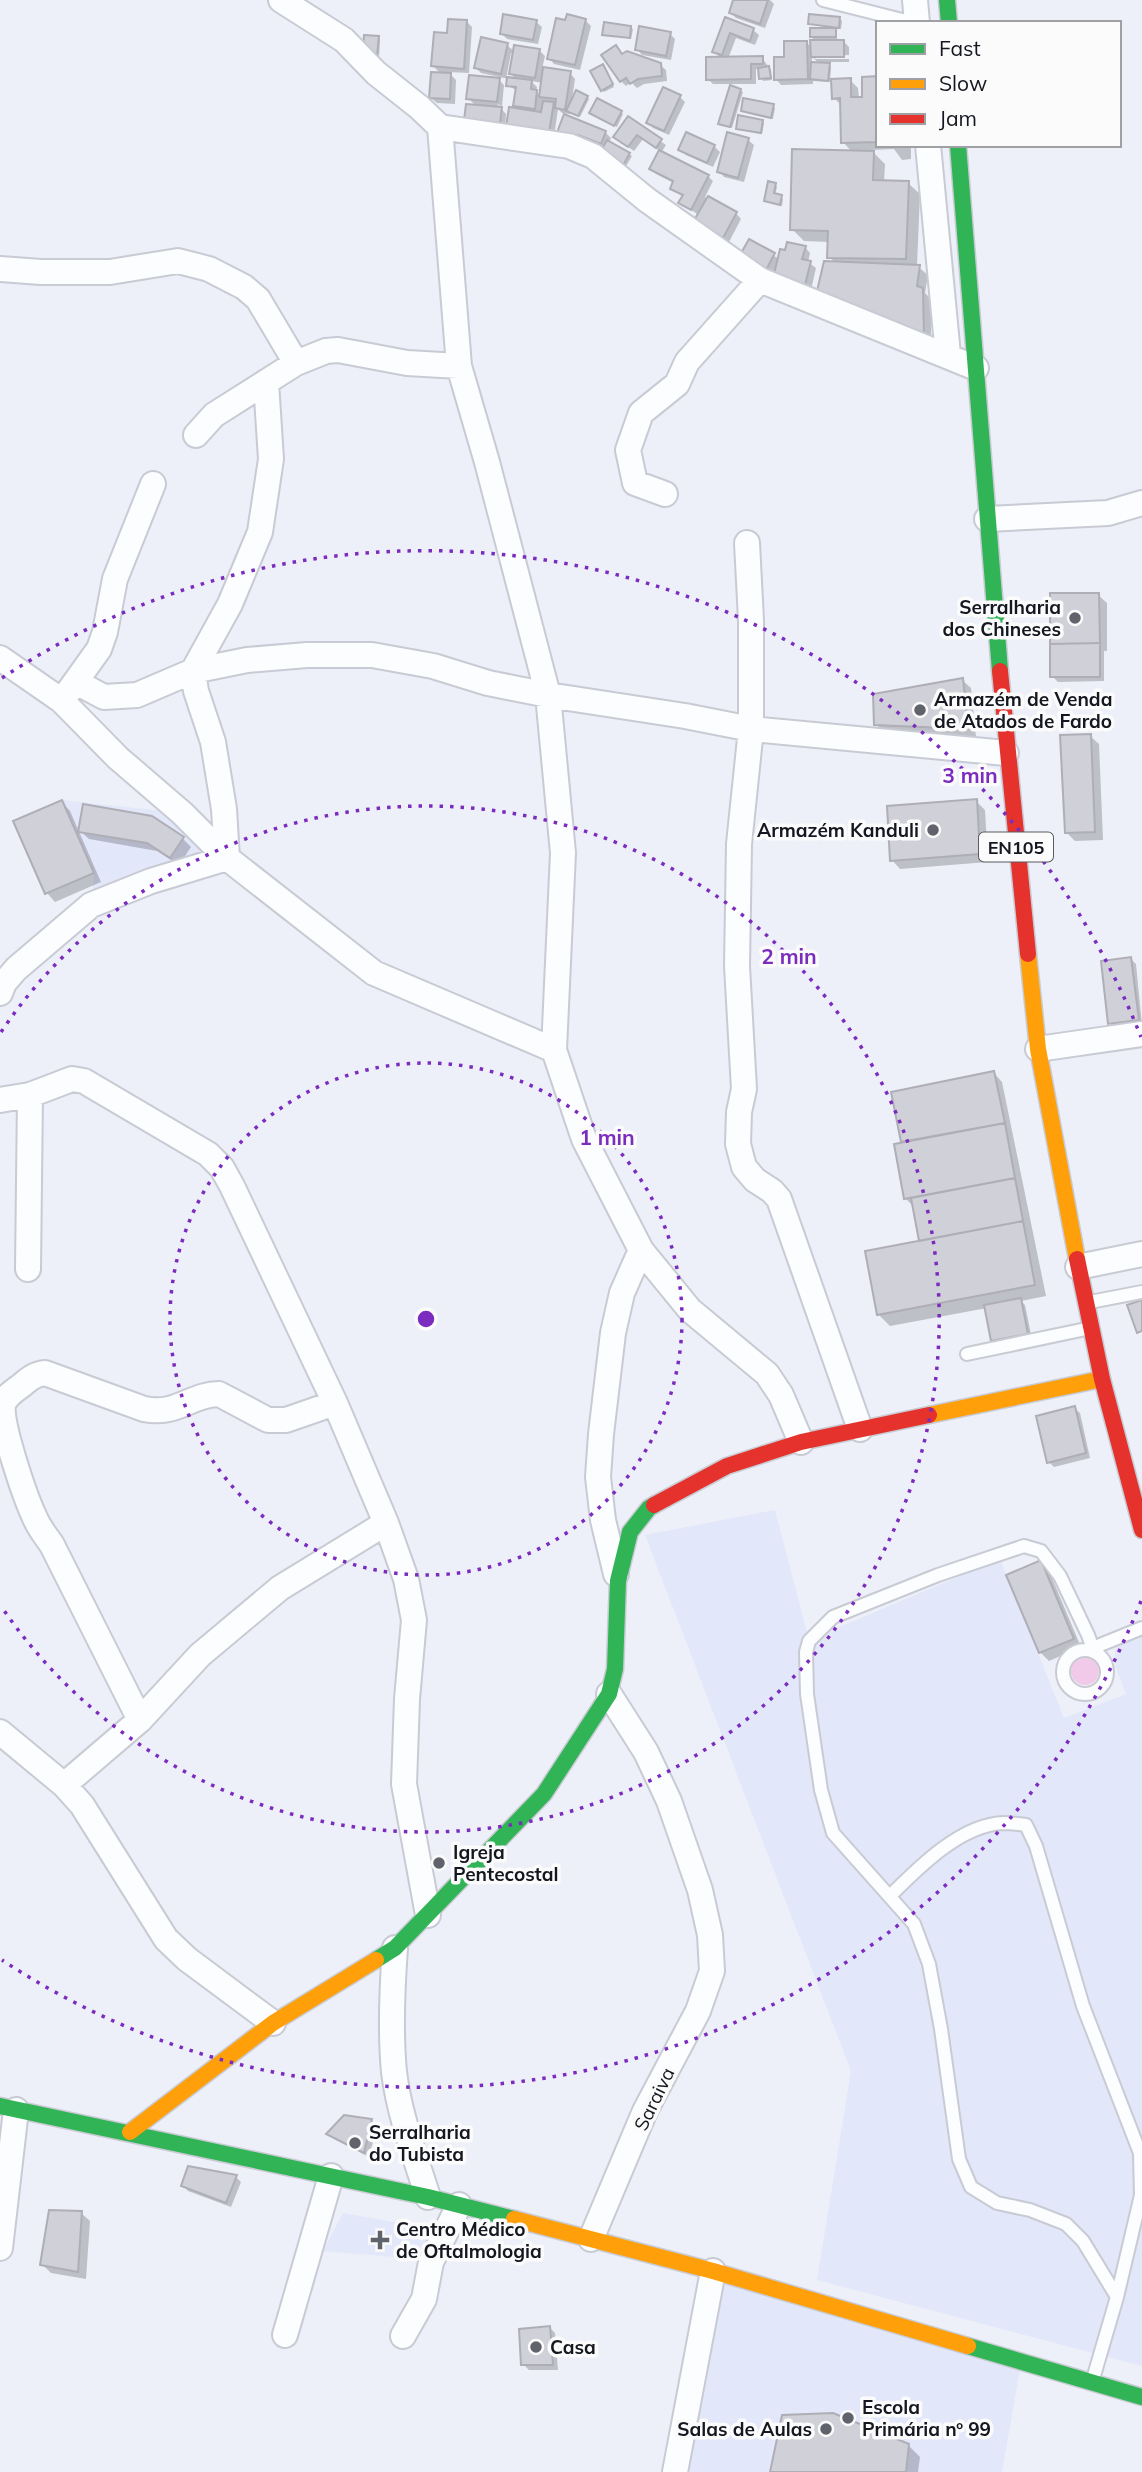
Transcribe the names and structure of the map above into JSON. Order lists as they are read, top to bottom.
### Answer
{
  "streets": {
    "main road": ["EN105"]
  },
  "places": {
    "other": [
      "Serralharia dos Chineses",
      "Armazém de Venda de Atados de Fardo",
      "Armazém Kanduli",
      "Igreja Pentecostal",
      "Serralharia do Tubista",
      "Casa",
      "Escola Primária nº 99",
      "Salas de Aulas"
    ],
    "health": ["Centro Médico de Oftalmologia"]
  },
  "legend": ["Fast", "Slow", "Jam"],
  "rings": ["3 min", "2 min", "1 min"]
}
